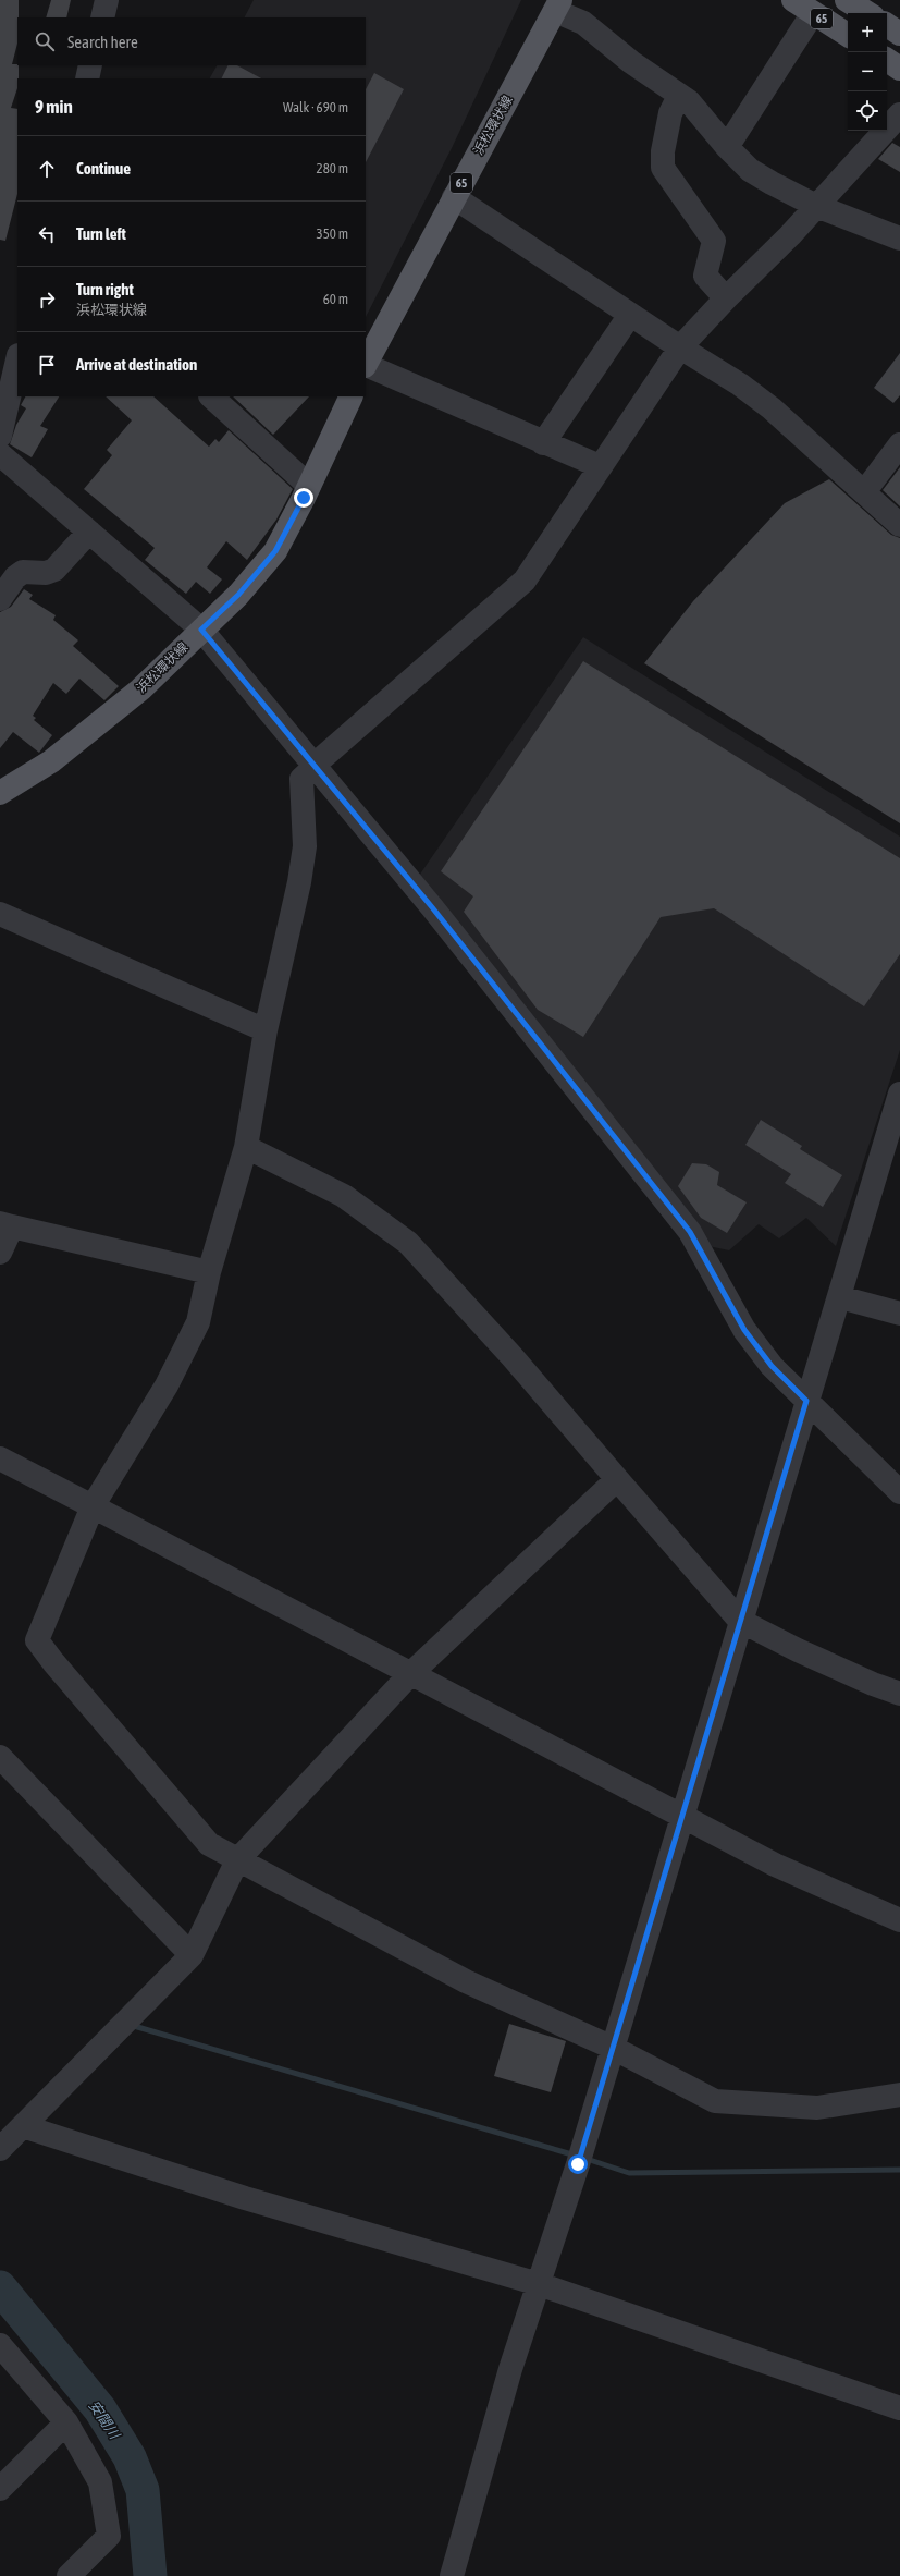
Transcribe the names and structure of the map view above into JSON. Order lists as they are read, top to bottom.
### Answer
{
  "streets": {
    "main road": ["65", "浜松環状線"]
  },
  "water": ["安間川"],
  "page": {
    "map_buttons": ["+", "−"],
    "search": "Search here",
    "heading": ["9 min", "Walk · 690 m"],
    "list": [
      ["Continue", "280 m"],
      ["Turn left", "350 m"],
      ["Turn right", "浜松環状線", "60 m"],
      "Arrive at destination"
    ]
  }
}
